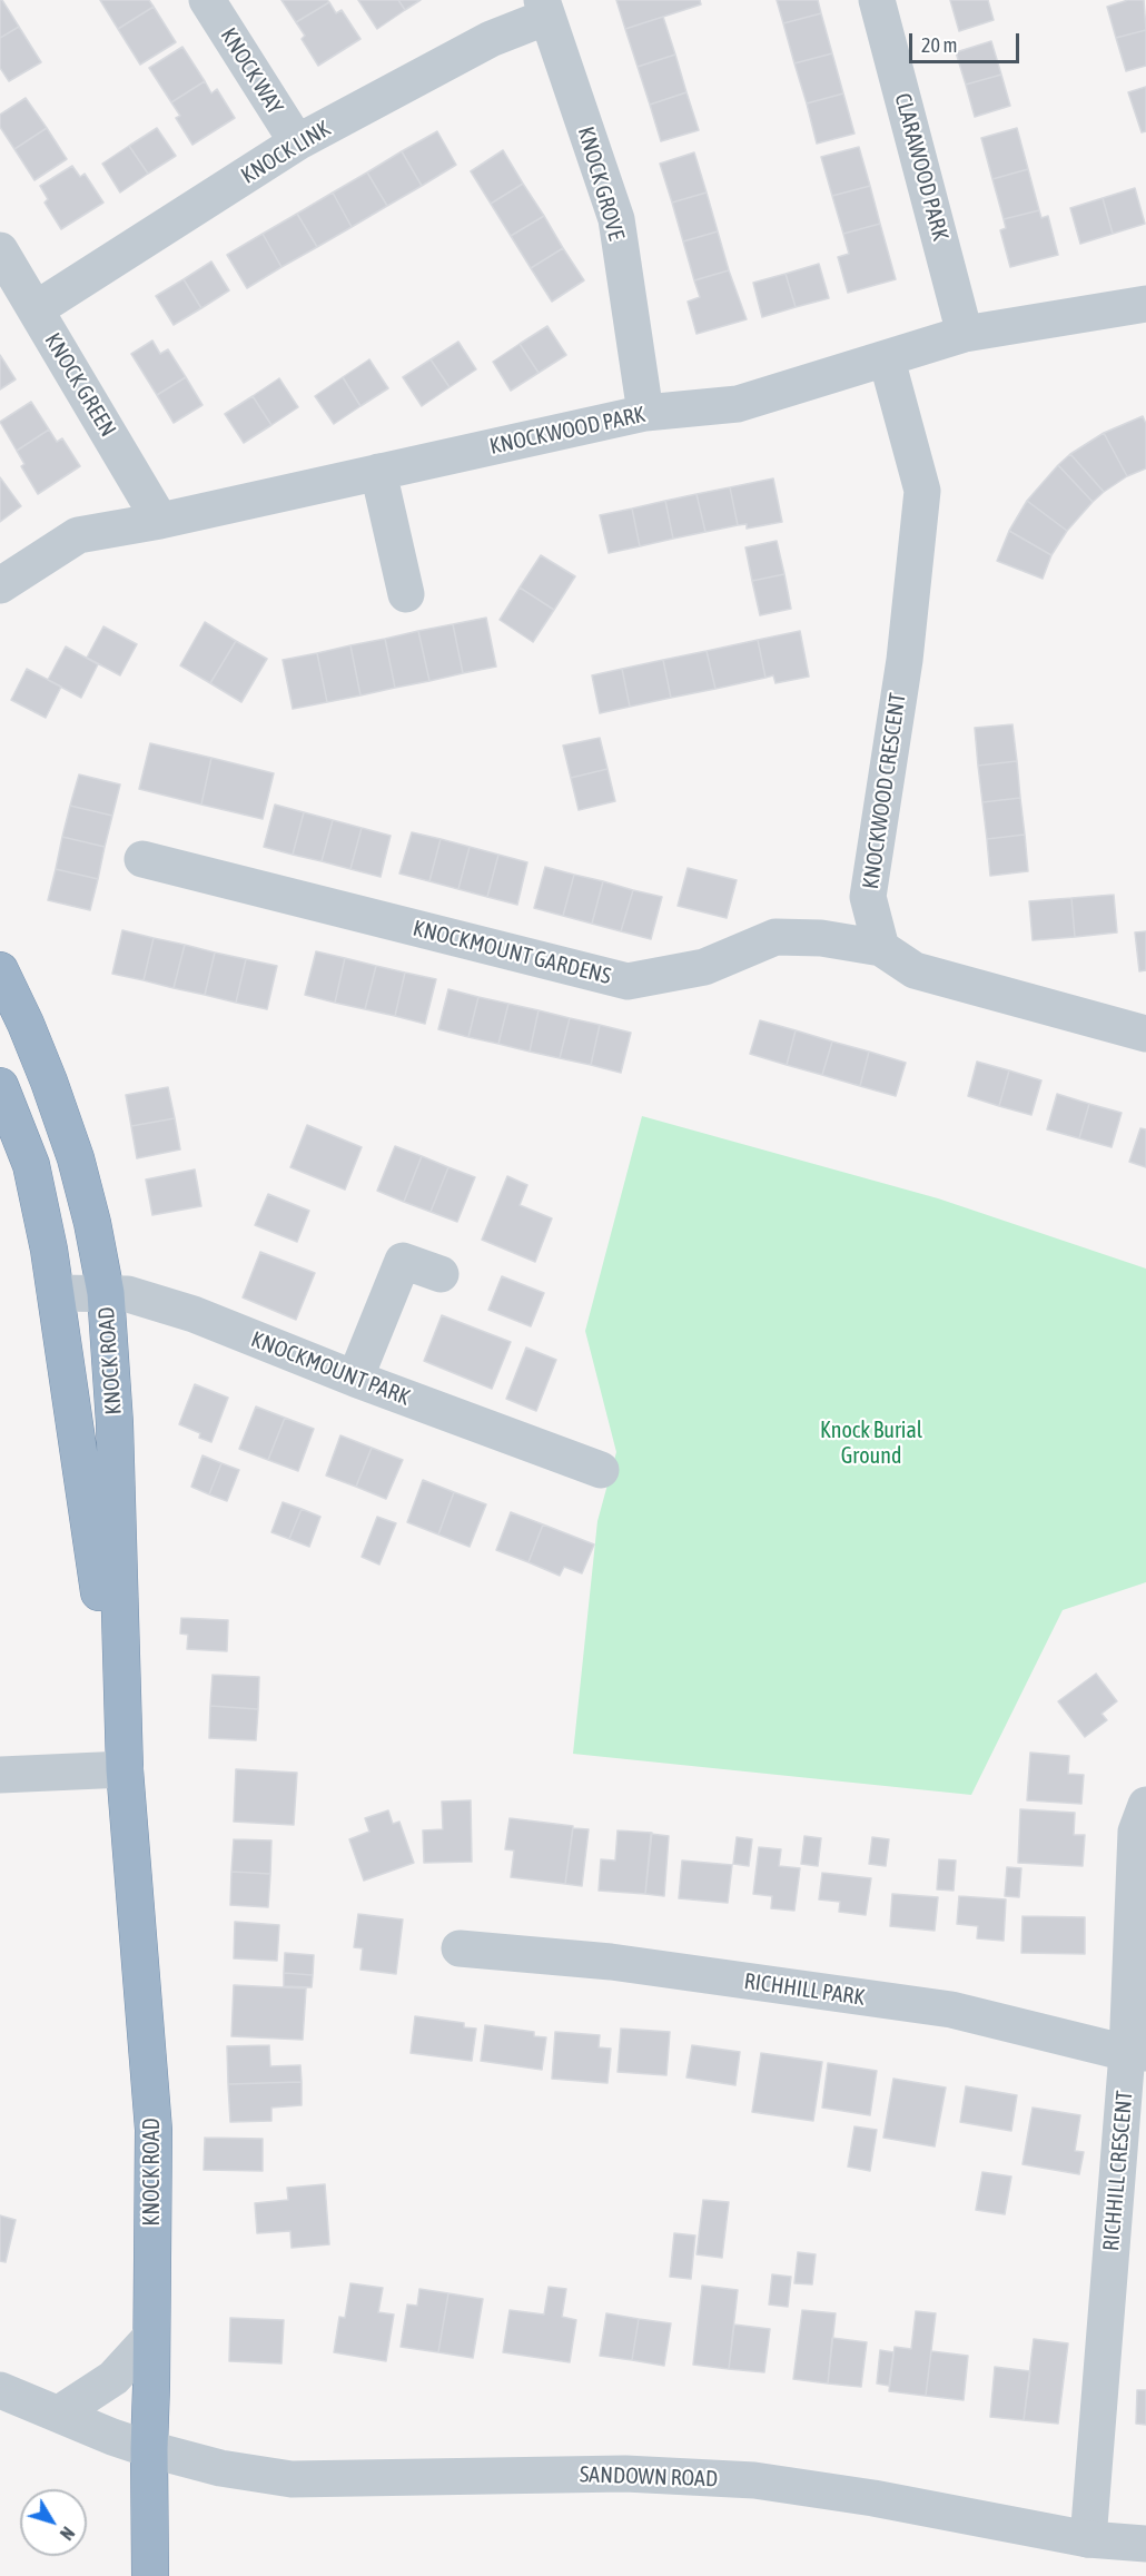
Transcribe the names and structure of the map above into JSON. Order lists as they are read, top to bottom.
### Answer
{
  "streets": {
    "highway": ["KNOCK ROAD"],
    "street": [
      "KNOCK WAY",
      "KNOCK LINK",
      "CLARAWOOD PARK",
      "KNOCK GROVE",
      "KNOCK GREEN",
      "KNOCKWOOD PARK",
      "KNOCKWOOD CRESCENT",
      "KNOCKMOUNT GARDENS",
      "KNOCKMOUNT PARK",
      "RICHHILL PARK",
      "RICHHILL CRESCENT",
      "SANDOWN ROAD"
    ]
  },
  "crossings": [
    ["KNOCK WAY", "KNOCK LINK"],
    ["KNOCK LINK", "KNOCK GROVE"],
    ["KNOCK LINK", "KNOCK GREEN"],
    ["CLARAWOOD PARK", "KNOCKWOOD PARK"],
    ["KNOCK GROVE", "KNOCKWOOD PARK"],
    ["KNOCK GREEN", "KNOCKWOOD PARK"],
    ["KNOCKWOOD PARK", "KNOCKWOOD CRESCENT"],
    ["KNOCKWOOD CRESCENT", "KNOCKMOUNT GARDENS"],
    ["KNOCK ROAD", "KNOCKMOUNT PARK"],
    ["KNOCK ROAD", "SANDOWN ROAD"],
    ["RICHHILL PARK", "RICHHILL CRESCENT"],
    ["RICHHILL CRESCENT", "SANDOWN ROAD"]
  ],
  "parks": ["Knock Burial Ground"],
  "scale_bar": "20 m",
  "north": "bottom right"
}
